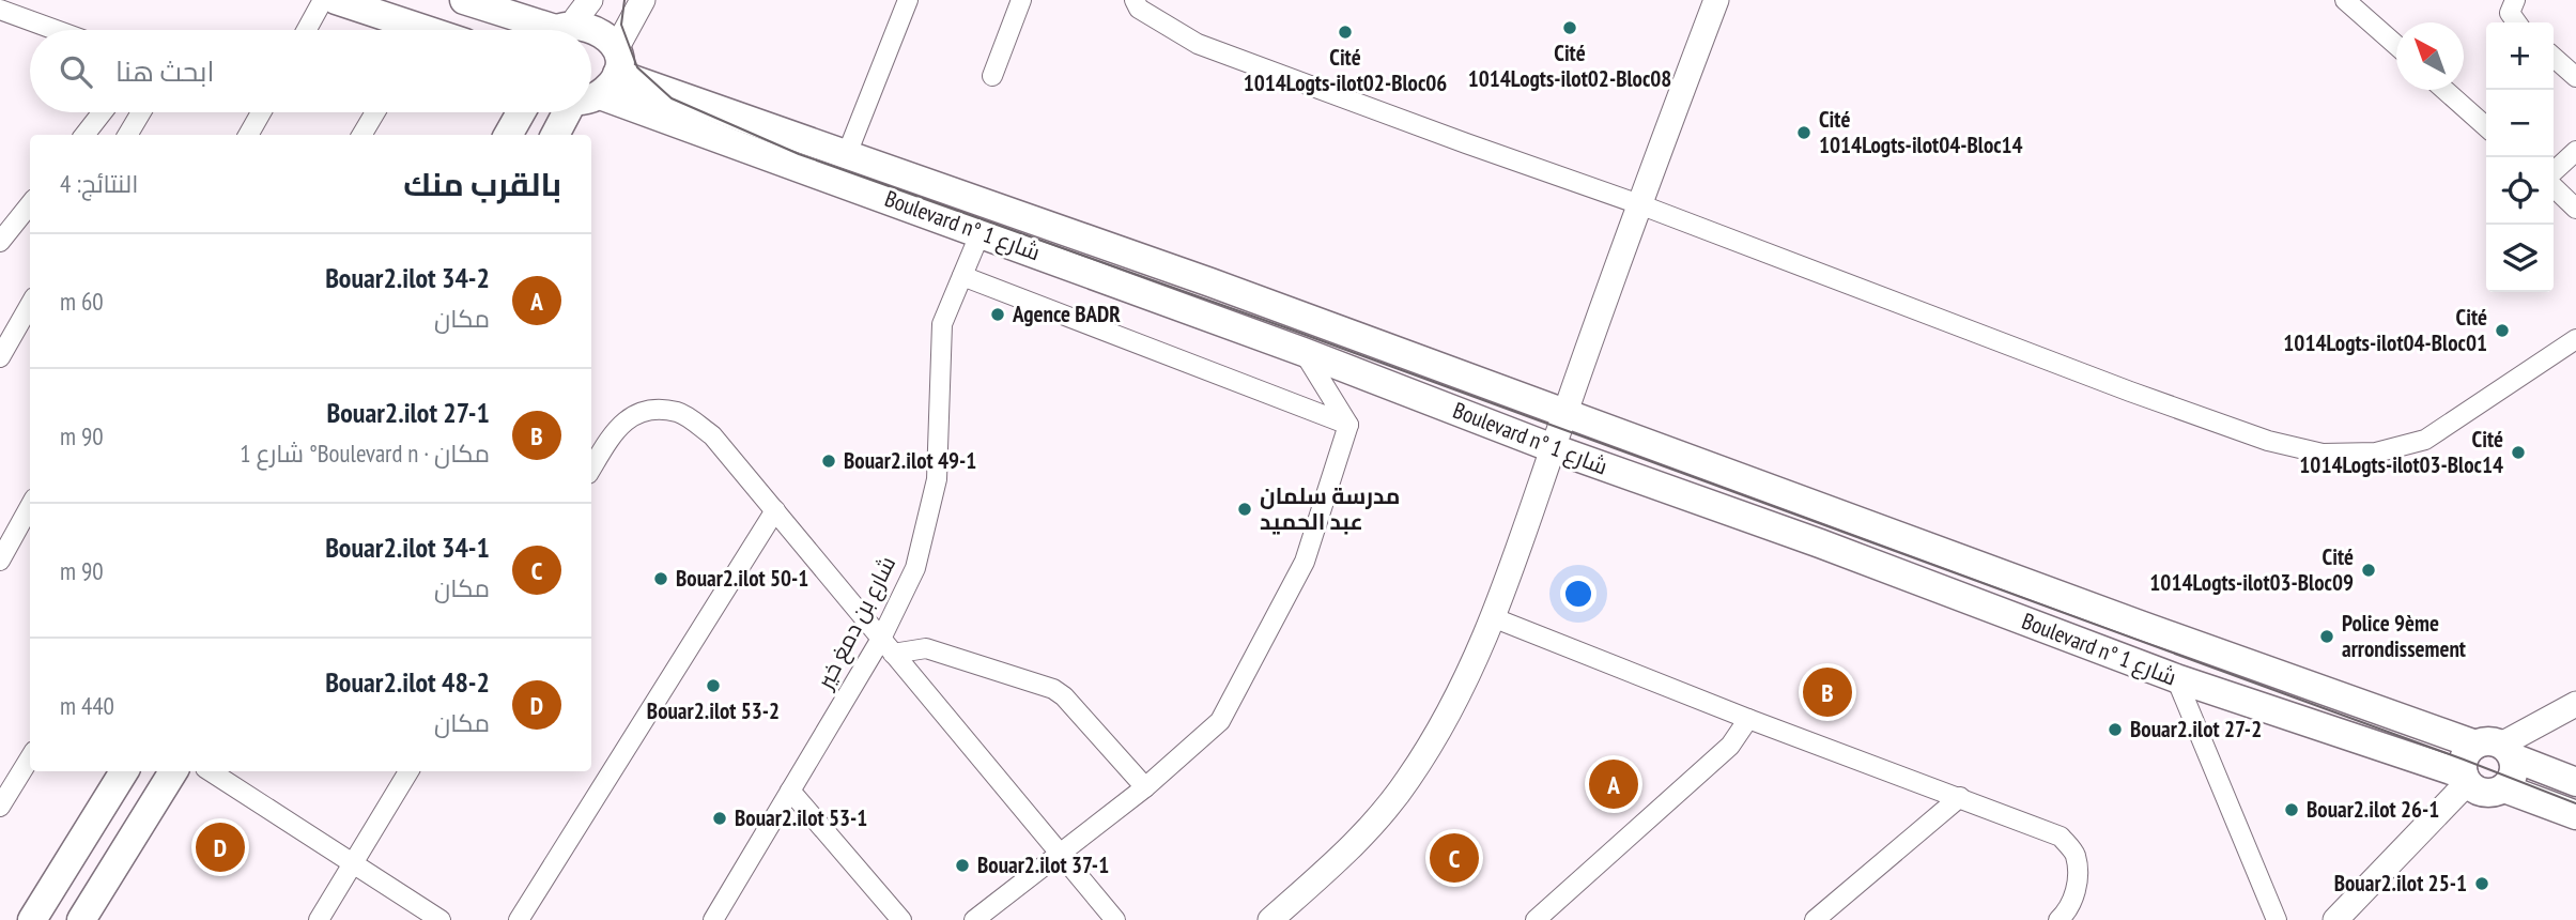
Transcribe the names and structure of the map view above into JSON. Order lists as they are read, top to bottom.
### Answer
{
  "streets": {
    "main road": ["Boulevard n° شارع 1"],
    "street": ["شارع بن دمغ خير"]
  },
  "crossings": [
    ["Boulevard n° شارع 1", "شارع بن دمغ خير"]
  ],
  "places": [
    "Cité 1014Logts-ilot02-Bloc08",
    "Cité 1014Logts-ilot02-Bloc06",
    "Cité 1014Logts-ilot04-Bloc14",
    "Agence BADR",
    "Cité 1014Logts-ilot04-Bloc01",
    "Cité 1014Logts-ilot03-Bloc14",
    "Bouar2.ilot 49-1",
    "مدرسة سلمان عبد الحميد",
    "Cité 1014Logts-ilot03-Bloc09",
    "Bouar2.ilot 50-1",
    "Police 9ème arrondissement",
    "Bouar2.ilot 53-2",
    "Bouar2.ilot 27-2",
    "Bouar2.ilot 26-1",
    "Bouar2.ilot 53-1",
    "Bouar2.ilot 37-1",
    "Bouar2.ilot 25-1"
  ],
  "north": "top left",
  "page": {
    "map_buttons": ["+", "−"],
    "search": "ابحث هنا",
    "heading": ["بالقرب منك", "النتائج: 4"],
    "list": [
      {
        "mark": "A",
        "name": "Bouar2.ilot 34-2",
        "note": "مكان",
        "value": "60 m"
      },
      {
        "mark": "B",
        "name": "Bouar2.ilot 27-1",
        "note": "مكان · Boulevard n° شارع 1",
        "value": "90 m"
      },
      {
        "mark": "C",
        "name": "Bouar2.ilot 34-1",
        "note": "مكان",
        "value": "90 m"
      },
      {
        "mark": "D",
        "name": "Bouar2.ilot 48-2",
        "note": "مكان",
        "value": "440 m"
      }
    ],
    "pins": [
      "B",
      "A",
      "D",
      "C"
    ]
  }
}
